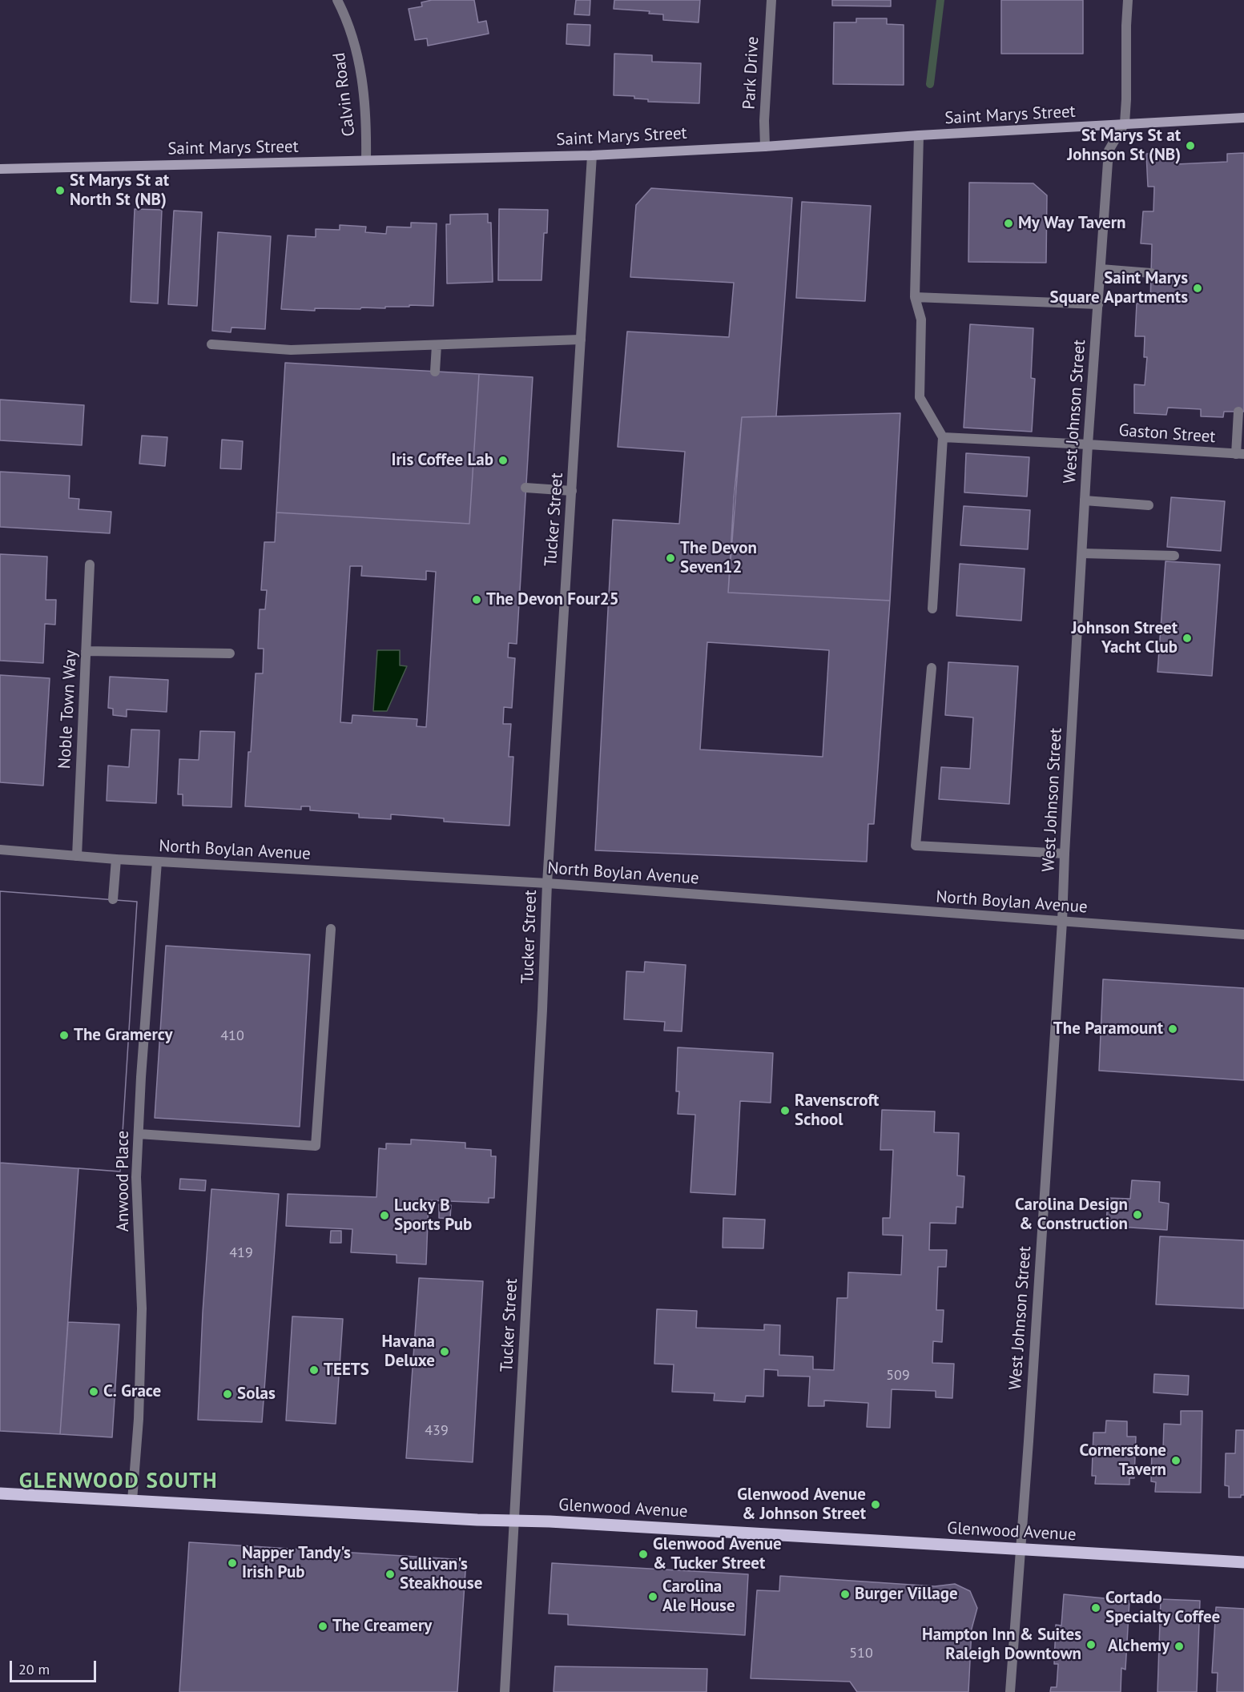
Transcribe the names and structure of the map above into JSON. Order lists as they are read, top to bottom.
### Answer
{
  "streets": {
    "main road": ["Saint Marys Street", "Glenwood Avenue"],
    "street": [
      "Park Drive",
      "Calvin Road",
      "West Johnson Street",
      "Gaston Street",
      "Tucker Street",
      "Noble Town Way",
      "North Boylan Avenue",
      "Anwood Place"
    ]
  },
  "crossings": [
    ["Park Drive", "Saint Marys Street"],
    ["Calvin Road", "Saint Marys Street"],
    ["Saint Marys Street", "West Johnson Street"],
    ["Saint Marys Street", "Tucker Street"],
    ["West Johnson Street", "Gaston Street"],
    ["West Johnson Street", "North Boylan Avenue"],
    ["West Johnson Street", "Glenwood Avenue"],
    ["Tucker Street", "North Boylan Avenue"],
    ["Tucker Street", "Glenwood Avenue"],
    ["Noble Town Way", "North Boylan Avenue"],
    ["North Boylan Avenue", "Anwood Place"],
    ["Anwood Place", "Glenwood Avenue"]
  ],
  "districts": ["GLENWOOD SOUTH"],
  "places": [
    "St Marys St at Johnson St (NB)",
    "St Marys St at North St (NB)",
    "My Way Tavern",
    "Saint Marys Square Apartments",
    "Iris Coffee Lab",
    "The Devon Seven12",
    "The Devon Four25",
    "Johnson Street Yacht Club",
    "The Paramount",
    "The Gramercy",
    "Ravenscroft School",
    "Carolina Design & Construction",
    "Lucky B Sports Pub",
    "Havana Deluxe",
    "TEETS",
    "C. Grace",
    "Solas",
    "Cornerstone Tavern",
    "Glenwood Avenue & Johnson Street",
    "Glenwood Avenue & Tucker Street",
    "Napper Tandy's Irish Pub",
    "Sullivan's Steakhouse",
    "Burger Village",
    "Carolina Ale House",
    "Cortado Specialty Coffee",
    "The Creamery",
    "Hampton Inn & Suites Raleigh Downtown",
    "Alchemy"
  ],
  "house_numbers": [
    "410",
    "419",
    "509",
    "439",
    "510"
  ],
  "scale_bar": "20 m"
}
